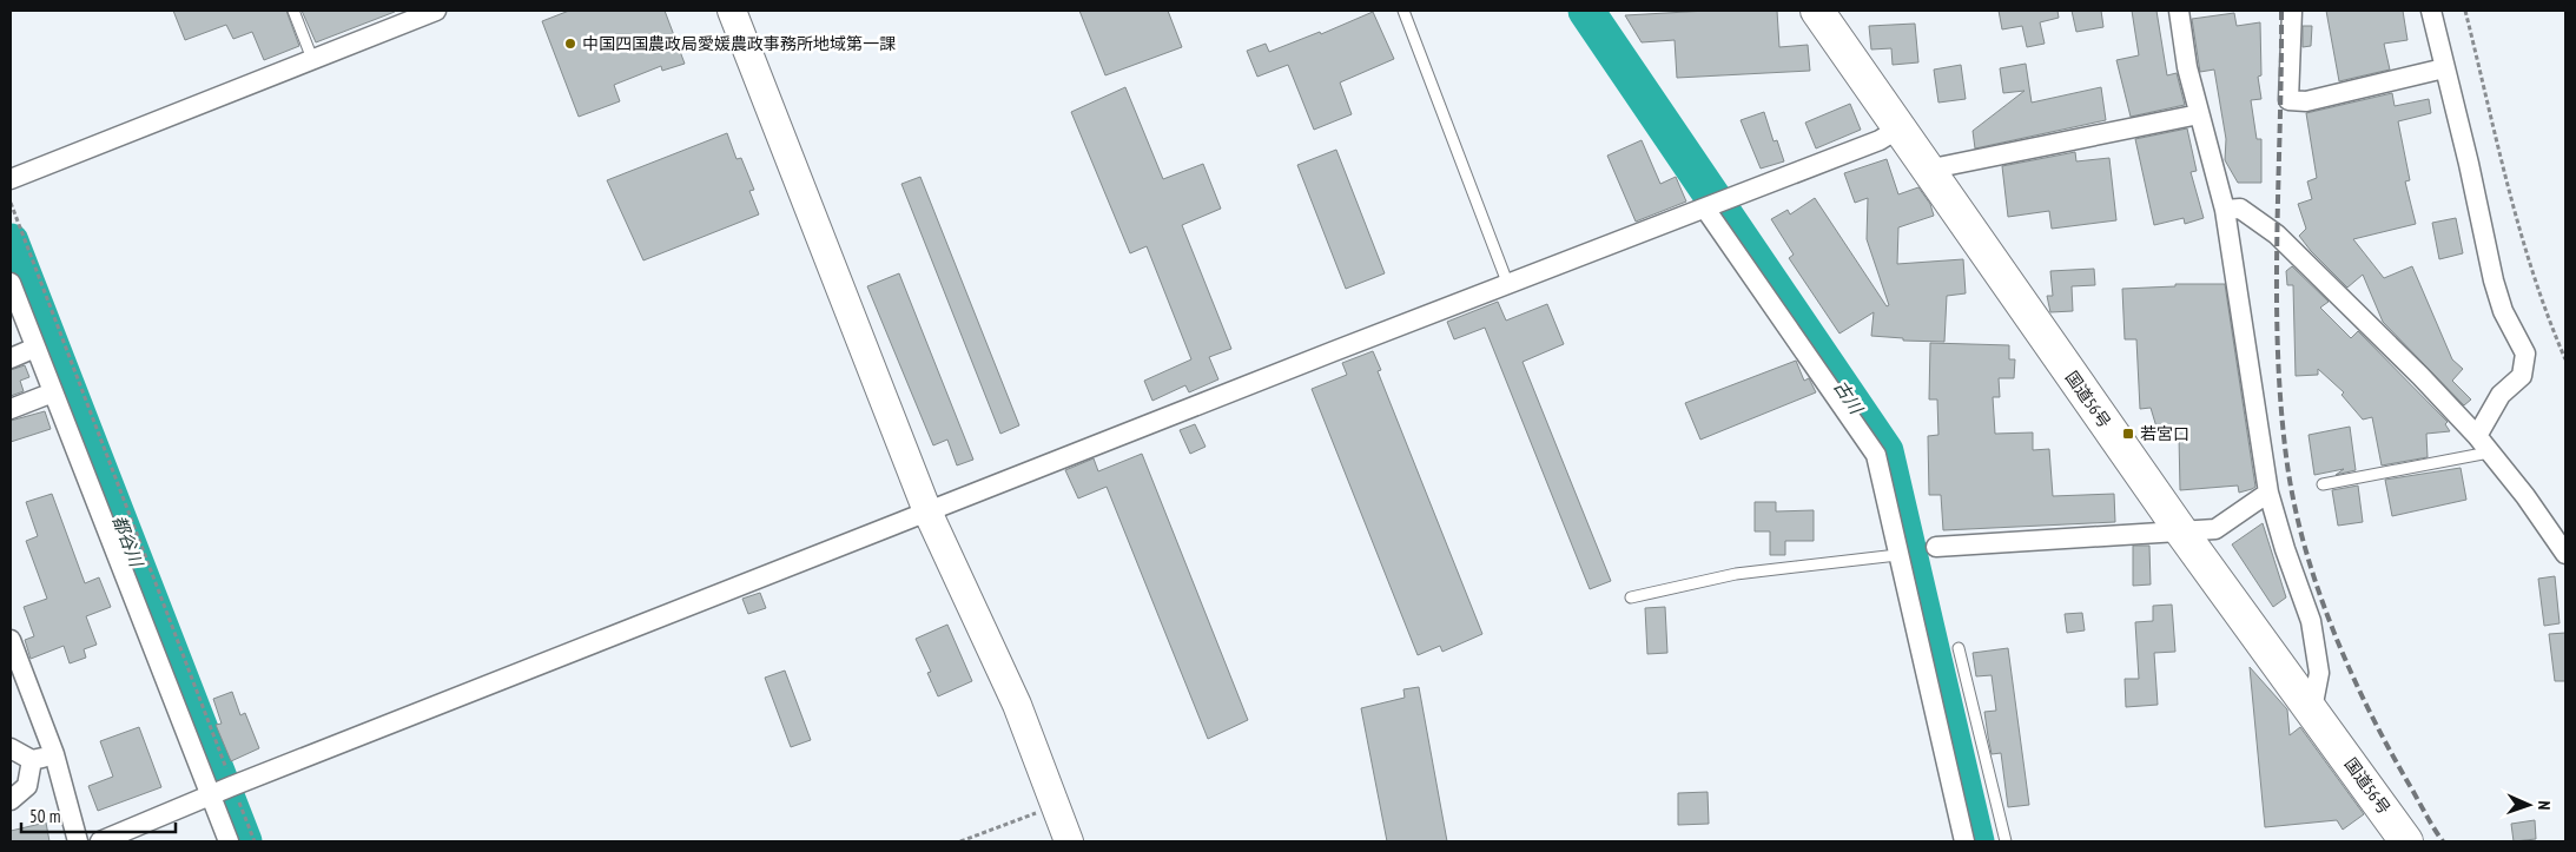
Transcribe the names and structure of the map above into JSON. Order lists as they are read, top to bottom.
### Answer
{
  "streets": {
    "highway": ["国道56号"]
  },
  "water": ["古川", "都谷川"],
  "places": {
    "other": ["中国四国農政局愛媛農政事務所地域第一課"],
    "transit": ["若宮口"]
  },
  "scale_bar": "50 m",
  "north": "right"
}
